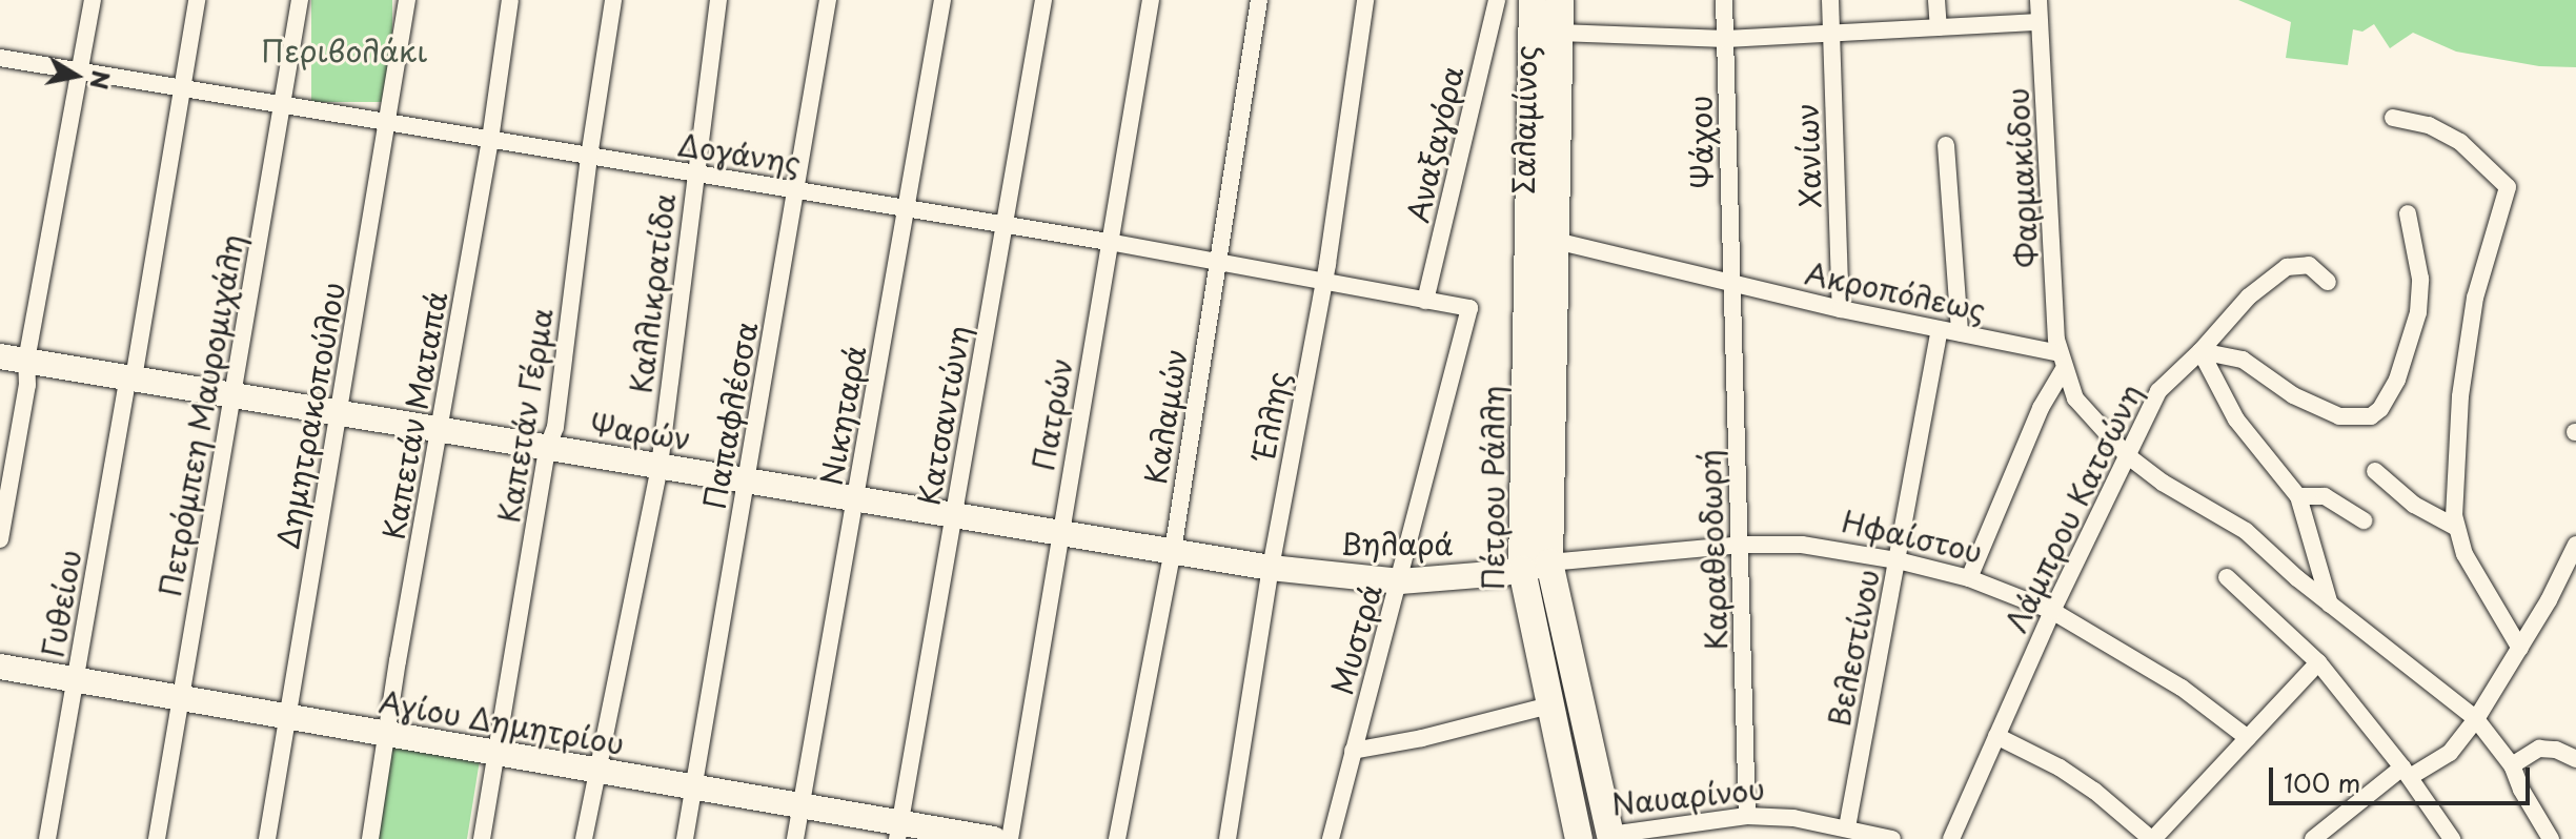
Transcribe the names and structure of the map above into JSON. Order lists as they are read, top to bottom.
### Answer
{
  "streets": {
    "main road": ["Σαλαμίνος", "Πέτρου Ράλλη"],
    "street": [
      "Ψάχου",
      "Αναξαγόρα",
      "Δογάνης",
      "Χανίων",
      "Φαρμακίδου",
      "Ακροπόλεως",
      "Καλλικρατίδα",
      "Πατρών",
      "Πετρόμπεη Μαυρομιχάλη",
      "Δημητρακοπούλου",
      "Καπετάν Ματαπά",
      "Καπετάν Γέρμα",
      "Παπαφλέσσα",
      "Νικηταρά",
      "Κατσαντώνη",
      "Έλλης",
      "Καλαμών",
      "Ψαρών",
      "Λάμπρου Κατσώνη",
      "Ηφαίστου",
      "Βηλαρά",
      "Καραθεοδωρή",
      "Γυθείου",
      "Μυστρά",
      "Βελεστίνου",
      "Αγίου Δημητρίου",
      "Ναυαρίνου"
    ]
  },
  "crossings": [
    ["Σαλαμίνος", "Ακροπόλεως"],
    ["Σαλαμίνος", "Πέτρου Ράλλη"],
    ["Ψάχου", "Ακροπόλεως"],
    ["Ψάχου", "Καραθεοδωρή"],
    ["Αναξαγόρα", "Δογάνης"],
    ["Δογάνης", "Καλλικρατίδα"],
    ["Δογάνης", "Πατρών"],
    ["Δογάνης", "Πετρόμπεη Μαυρομιχάλη"],
    ["Δογάνης", "Δημητρακοπούλου"],
    ["Δογάνης", "Καπετάν Ματαπά"],
    ["Δογάνης", "Καπετάν Γέρμα"],
    ["Δογάνης", "Παπαφλέσσα"],
    ["Δογάνης", "Νικηταρά"],
    ["Δογάνης", "Κατσαντώνη"],
    ["Δογάνης", "Έλλης"],
    ["Δογάνης", "Καλαμών"],
    ["Δογάνης", "Γυθείου"],
    ["Δογάνης", "Μυστρά"],
    ["Χανίων", "Ακροπόλεως"],
    ["Φαρμακίδου", "Ακροπόλεως"],
    ["Ακροπόλεως", "Πέτρου Ράλλη"],
    ["Ακροπόλεως", "Καραθεοδωρή"],
    ["Ακροπόλεως", "Βελεστίνου"],
    ["Καλλικρατίδα", "Ψαρών"],
    ["Καλλικρατίδα", "Αγίου Δημητρίου"],
    ["Πατρών", "Ψαρών"],
    ["Πετρόμπεη Μαυρομιχάλη", "Ψαρών"],
    ["Πετρόμπεη Μαυρομιχάλη", "Αγίου Δημητρίου"],
    ["Δημητρακοπούλου", "Ψαρών"],
    ["Δημητρακοπούλου", "Αγίου Δημητρίου"],
    ["Καπετάν Ματαπά", "Ψαρών"],
    ["Καπετάν Ματαπά", "Αγίου Δημητρίου"],
    ["Καπετάν Γέρμα", "Ψαρών"],
    ["Καπετάν Γέρμα", "Αγίου Δημητρίου"],
    ["Παπαφλέσσα", "Ψαρών"],
    ["Παπαφλέσσα", "Αγίου Δημητρίου"],
    ["Νικηταρά", "Ψαρών"],
    ["Νικηταρά", "Αγίου Δημητρίου"],
    ["Κατσαντώνη", "Ψαρών"],
    ["Κατσαντώνη", "Αγίου Δημητρίου"],
    ["Έλλης", "Ψαρών"],
    ["Έλλης", "Βηλαρά"],
    ["Καλαμών", "Ψαρών"],
    ["Ψαρών", "Βηλαρά"],
    ["Ψαρών", "Γυθείου"],
    ["Πέτρου Ράλλη", "Ηφαίστου"],
    ["Πέτρου Ράλλη", "Βηλαρά"],
    ["Πέτρου Ράλλη", "Ναυαρίνου"],
    ["Λάμπρου Κατσώνη", "Ηφαίστου"],
    ["Ηφαίστου", "Βηλαρά"],
    ["Ηφαίστου", "Καραθεοδωρή"],
    ["Ηφαίστου", "Βελεστίνου"],
    ["Βηλαρά", "Μυστρά"],
    ["Καραθεοδωρή", "Ναυαρίνου"],
    ["Γυθείου", "Αγίου Δημητρίου"],
    ["Βελεστίνου", "Ναυαρίνου"]
  ],
  "parks": ["Περιβολάκι"],
  "scale_bar": "100 m",
  "north": "right"
}
